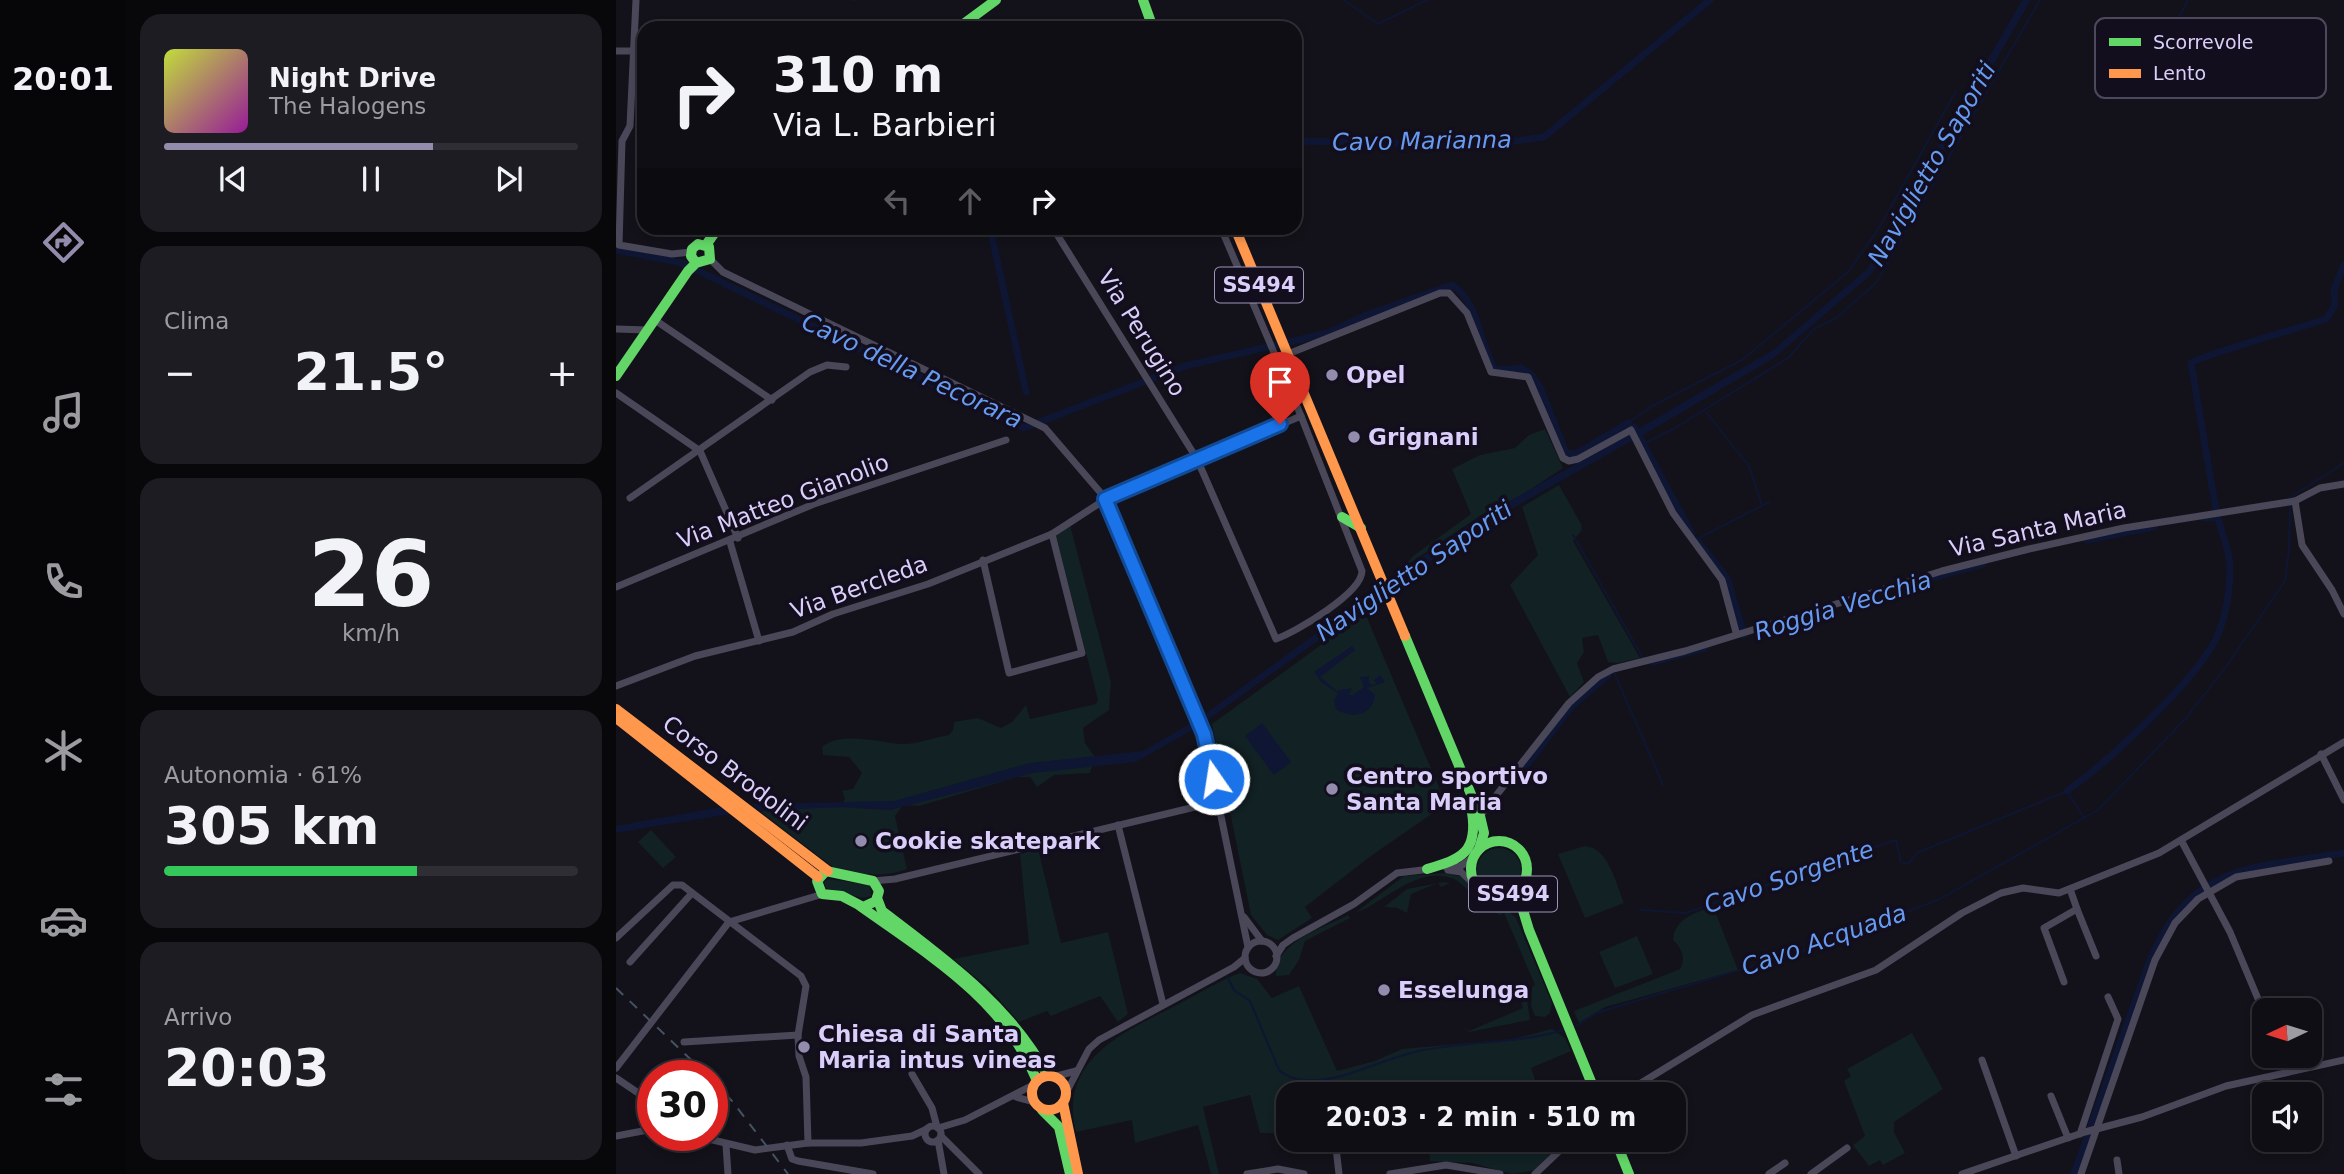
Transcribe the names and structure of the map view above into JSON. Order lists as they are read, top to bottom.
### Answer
{
  "streets": {
    "main road": ["SS494", "Corso Brodolini"],
    "street": [
      "Via Perugino",
      "Via Matteo Gianolio",
      "Via Santa Maria",
      "Via Bercleda"
    ]
  },
  "crossings": [
    ["SS494", "Via Santa Maria"],
    ["Via Perugino", "Via Bercleda"]
  ],
  "water": [
    "Cavo Marianna",
    "Naviglietto Saporiti",
    "Cavo della Pecorara",
    "Roggia Vecchia",
    "Cavo Sorgente",
    "Cavo Acquada"
  ],
  "places": [
    "Opel",
    "Grignani",
    "Centro sportivo Santa Maria",
    "Cookie skatepark",
    "Esselunga",
    "Chiesa di Santa Maria intus vineas"
  ],
  "legend": ["Scorrevole", "Lento"],
  "north": "left",
  "page": {
    "tabs": "20:01",
    "turn": ["310 m", "Via L. Barbieri"],
    "song": ["Night Drive", "The Halogens"],
    "tile": [
      "Clima",
      ["26", "km/h"],
      ["Autonomia · 61%", "305 km"],
      ["Arrivo", "20:03"]
    ],
    "heat": ["−", "21.5°", "+"],
    "limit": "30",
    "trip": "20:03 · 2 min · 510 m"
  }
}
